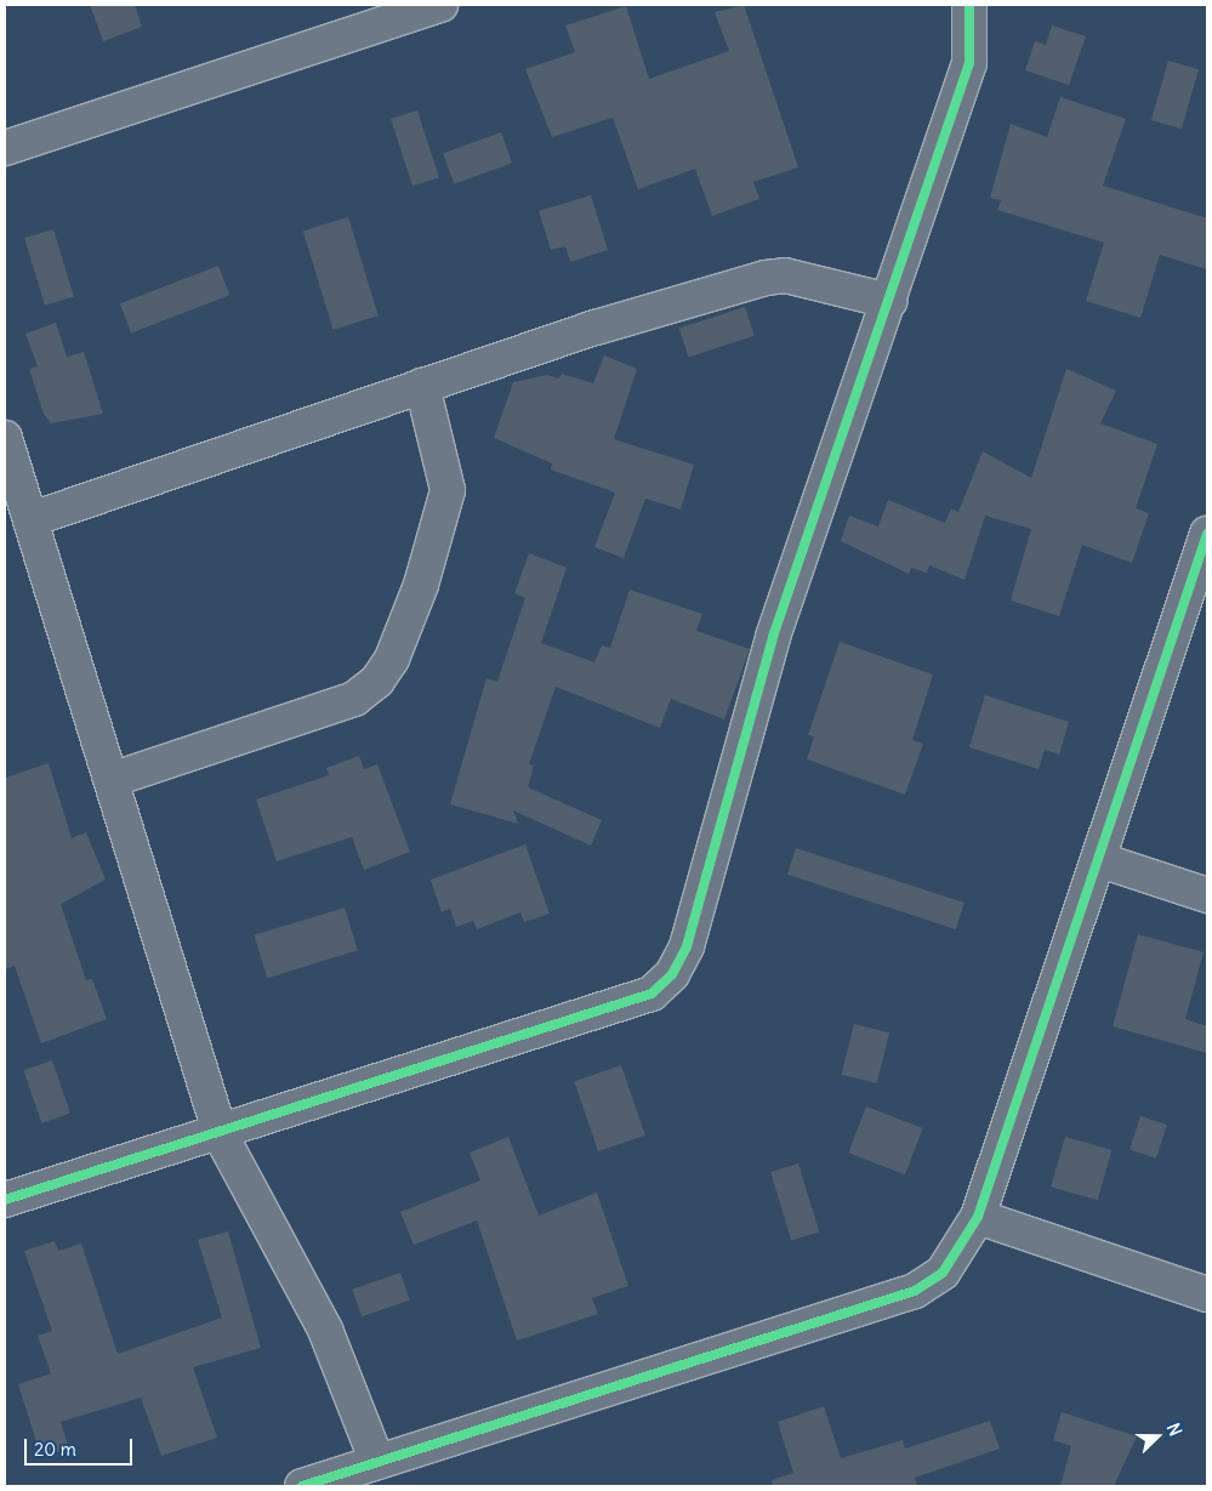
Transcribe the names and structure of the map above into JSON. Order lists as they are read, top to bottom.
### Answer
{
  "scale_bar": "20 m",
  "north": "right"
}
